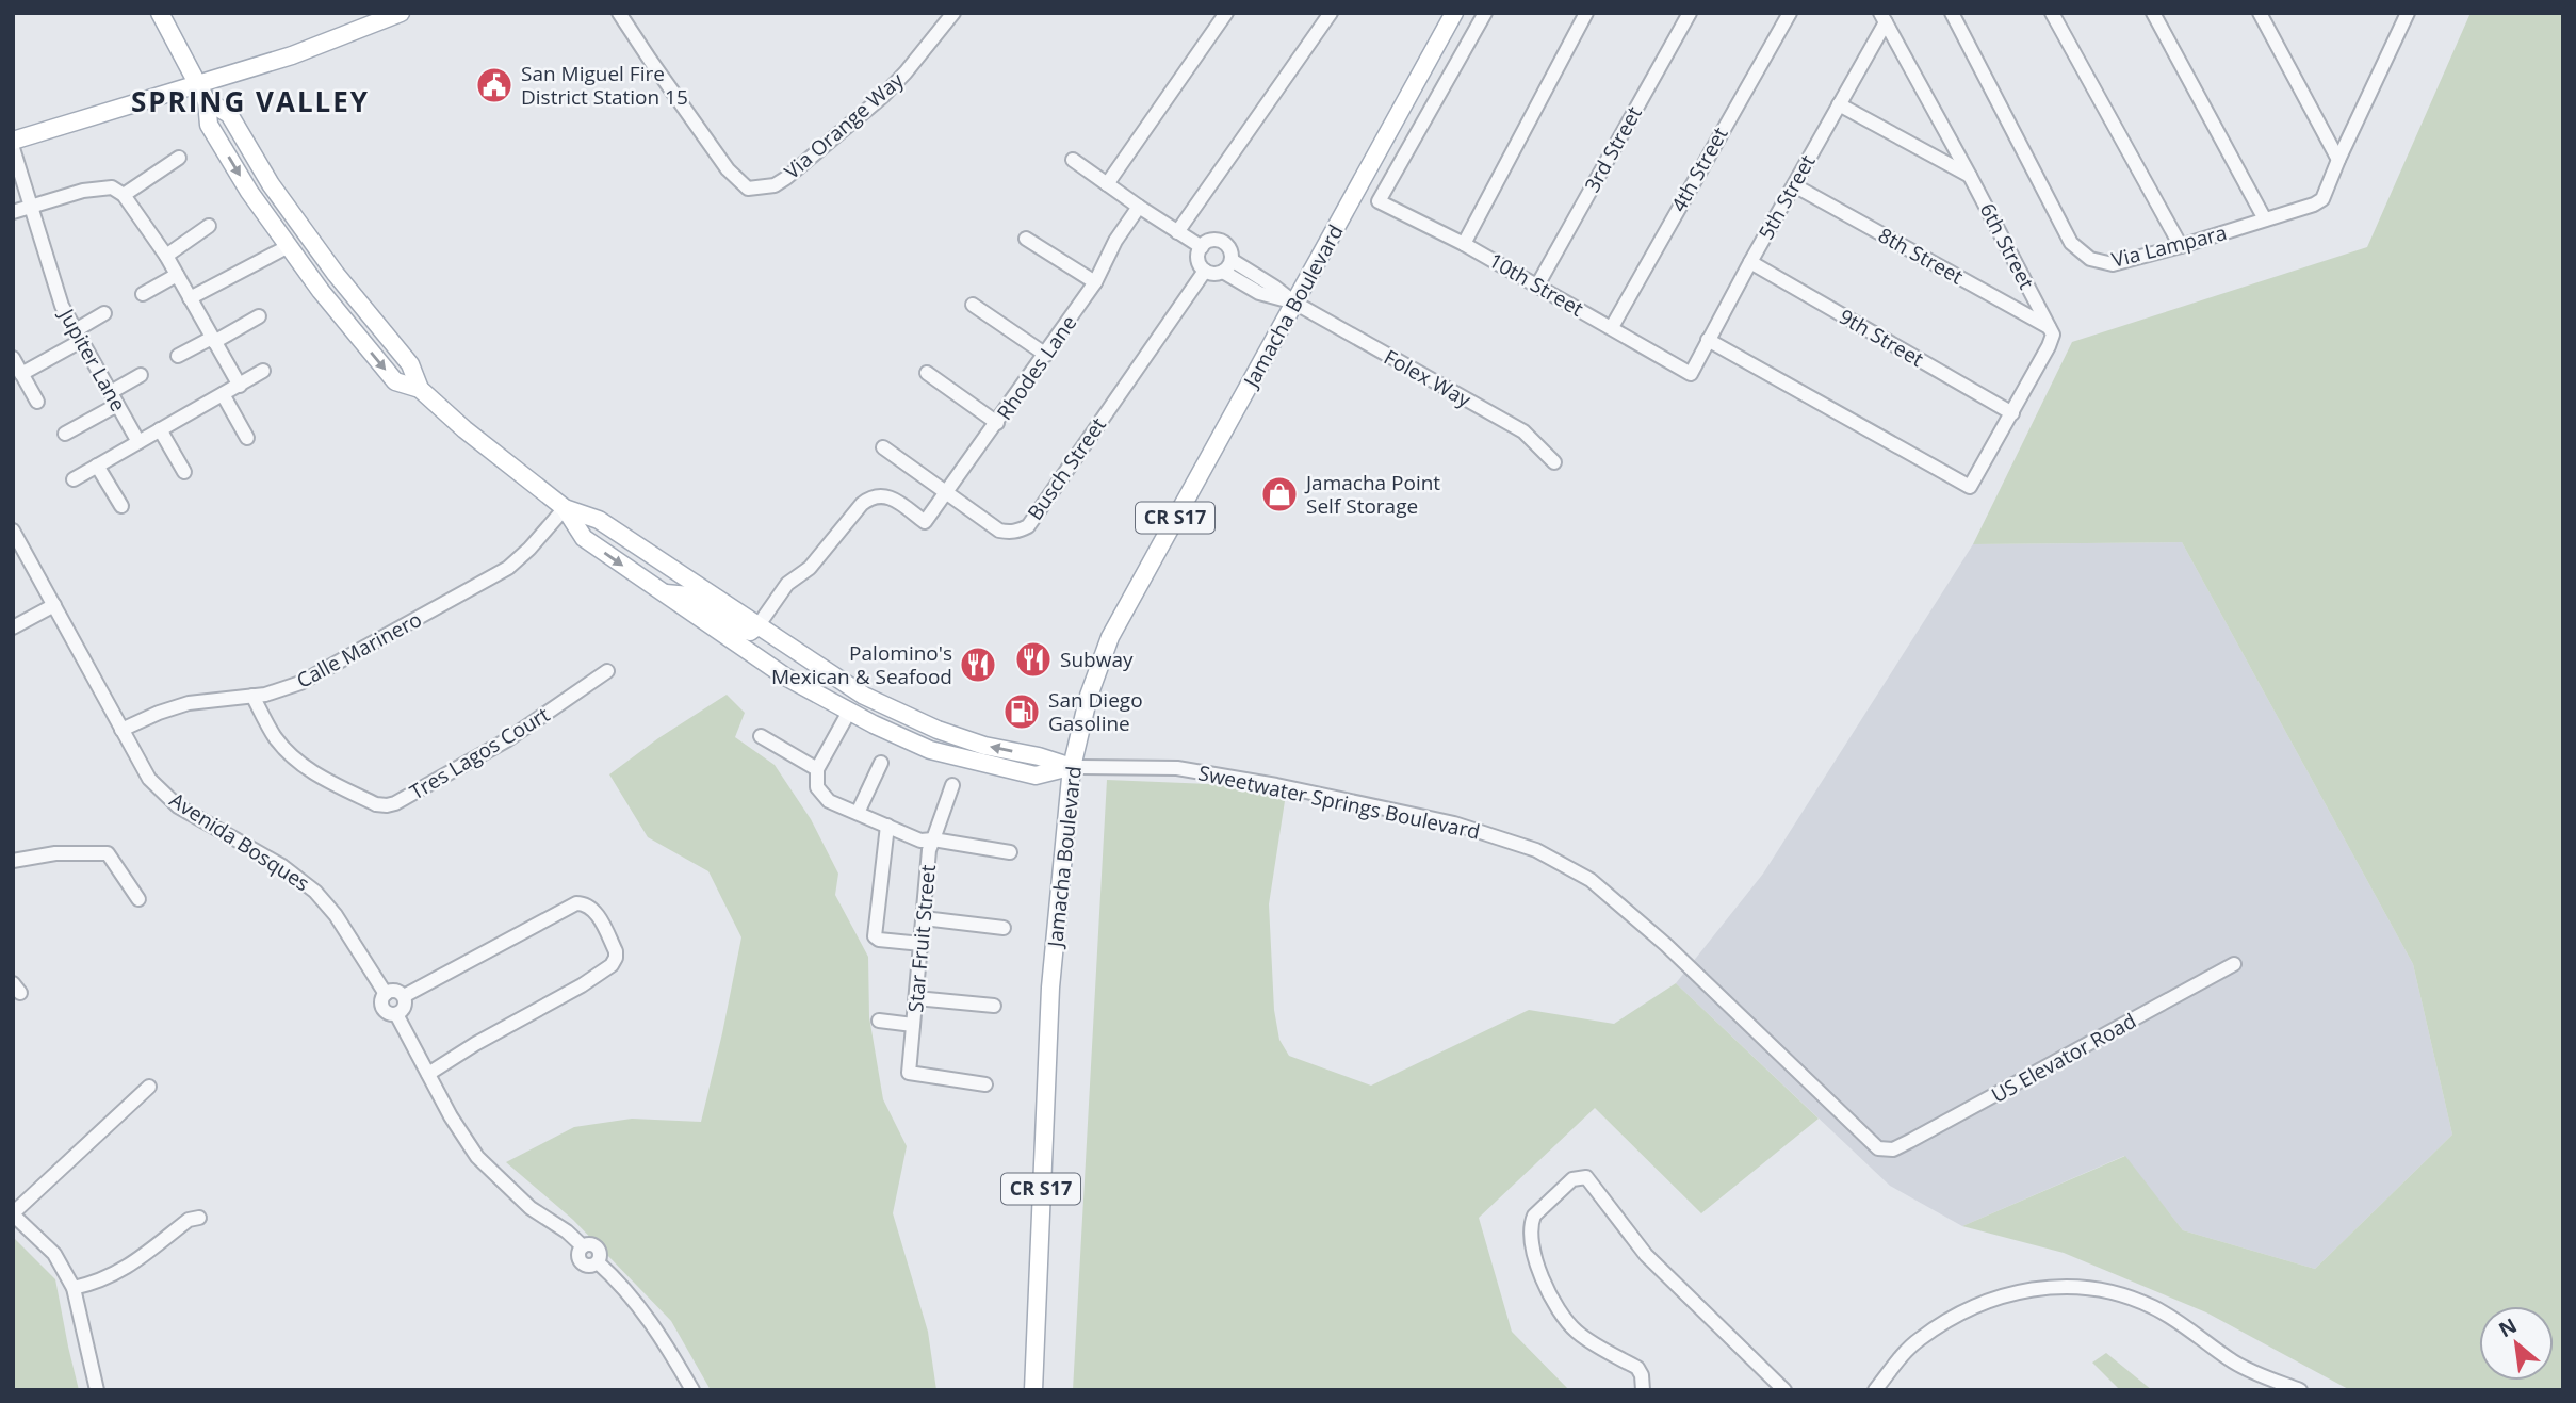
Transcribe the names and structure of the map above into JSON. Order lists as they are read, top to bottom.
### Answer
{
  "streets": {
    "main road": ["Jamacha Boulevard", "CR S17", "Sweetwater Springs Boulevard"],
    "street": [
      "Via Orange Way",
      "3rd Street",
      "4th Street",
      "5th Street",
      "6th Street",
      "Via Lampara",
      "8th Street",
      "10th Street",
      "9th Street",
      "Jupiter Lane",
      "Rhodes Lane",
      "Folex Way",
      "Busch Street",
      "Calle Marinero",
      "Tres Lagos Court",
      "Avenida Bosques",
      "Star Fruit Street",
      "US Elevator Road"
    ]
  },
  "crossings": [
    ["3rd Street", "10th Street"],
    ["4th Street", "10th Street"],
    ["5th Street", "6th Street"],
    ["5th Street", "8th Street"],
    ["5th Street", "10th Street"],
    ["5th Street", "9th Street"],
    ["6th Street", "8th Street"],
    ["Jamacha Boulevard", "Folex Way"],
    ["Jamacha Boulevard", "Sweetwater Springs Boulevard"],
    ["Rhodes Lane", "Busch Street"],
    ["Rhodes Lane", "Sweetwater Springs Boulevard"],
    ["Folex Way", "Busch Street"],
    ["Calle Marinero", "Tres Lagos Court"],
    ["Calle Marinero", "Sweetwater Springs Boulevard"],
    ["Calle Marinero", "Avenida Bosques"],
    ["Sweetwater Springs Boulevard", "US Elevator Road"]
  ],
  "districts": ["SPRING VALLEY"],
  "places": {
    "public building": ["San Miguel Fire District Station 15"],
    "shop": ["Jamacha Point Self Storage"],
    "restaurant": ["Subway", "Palomino's Mexican & Seafood"],
    "fuel station": ["San Diego Gasoline"]
  },
  "north": "top left"
}
